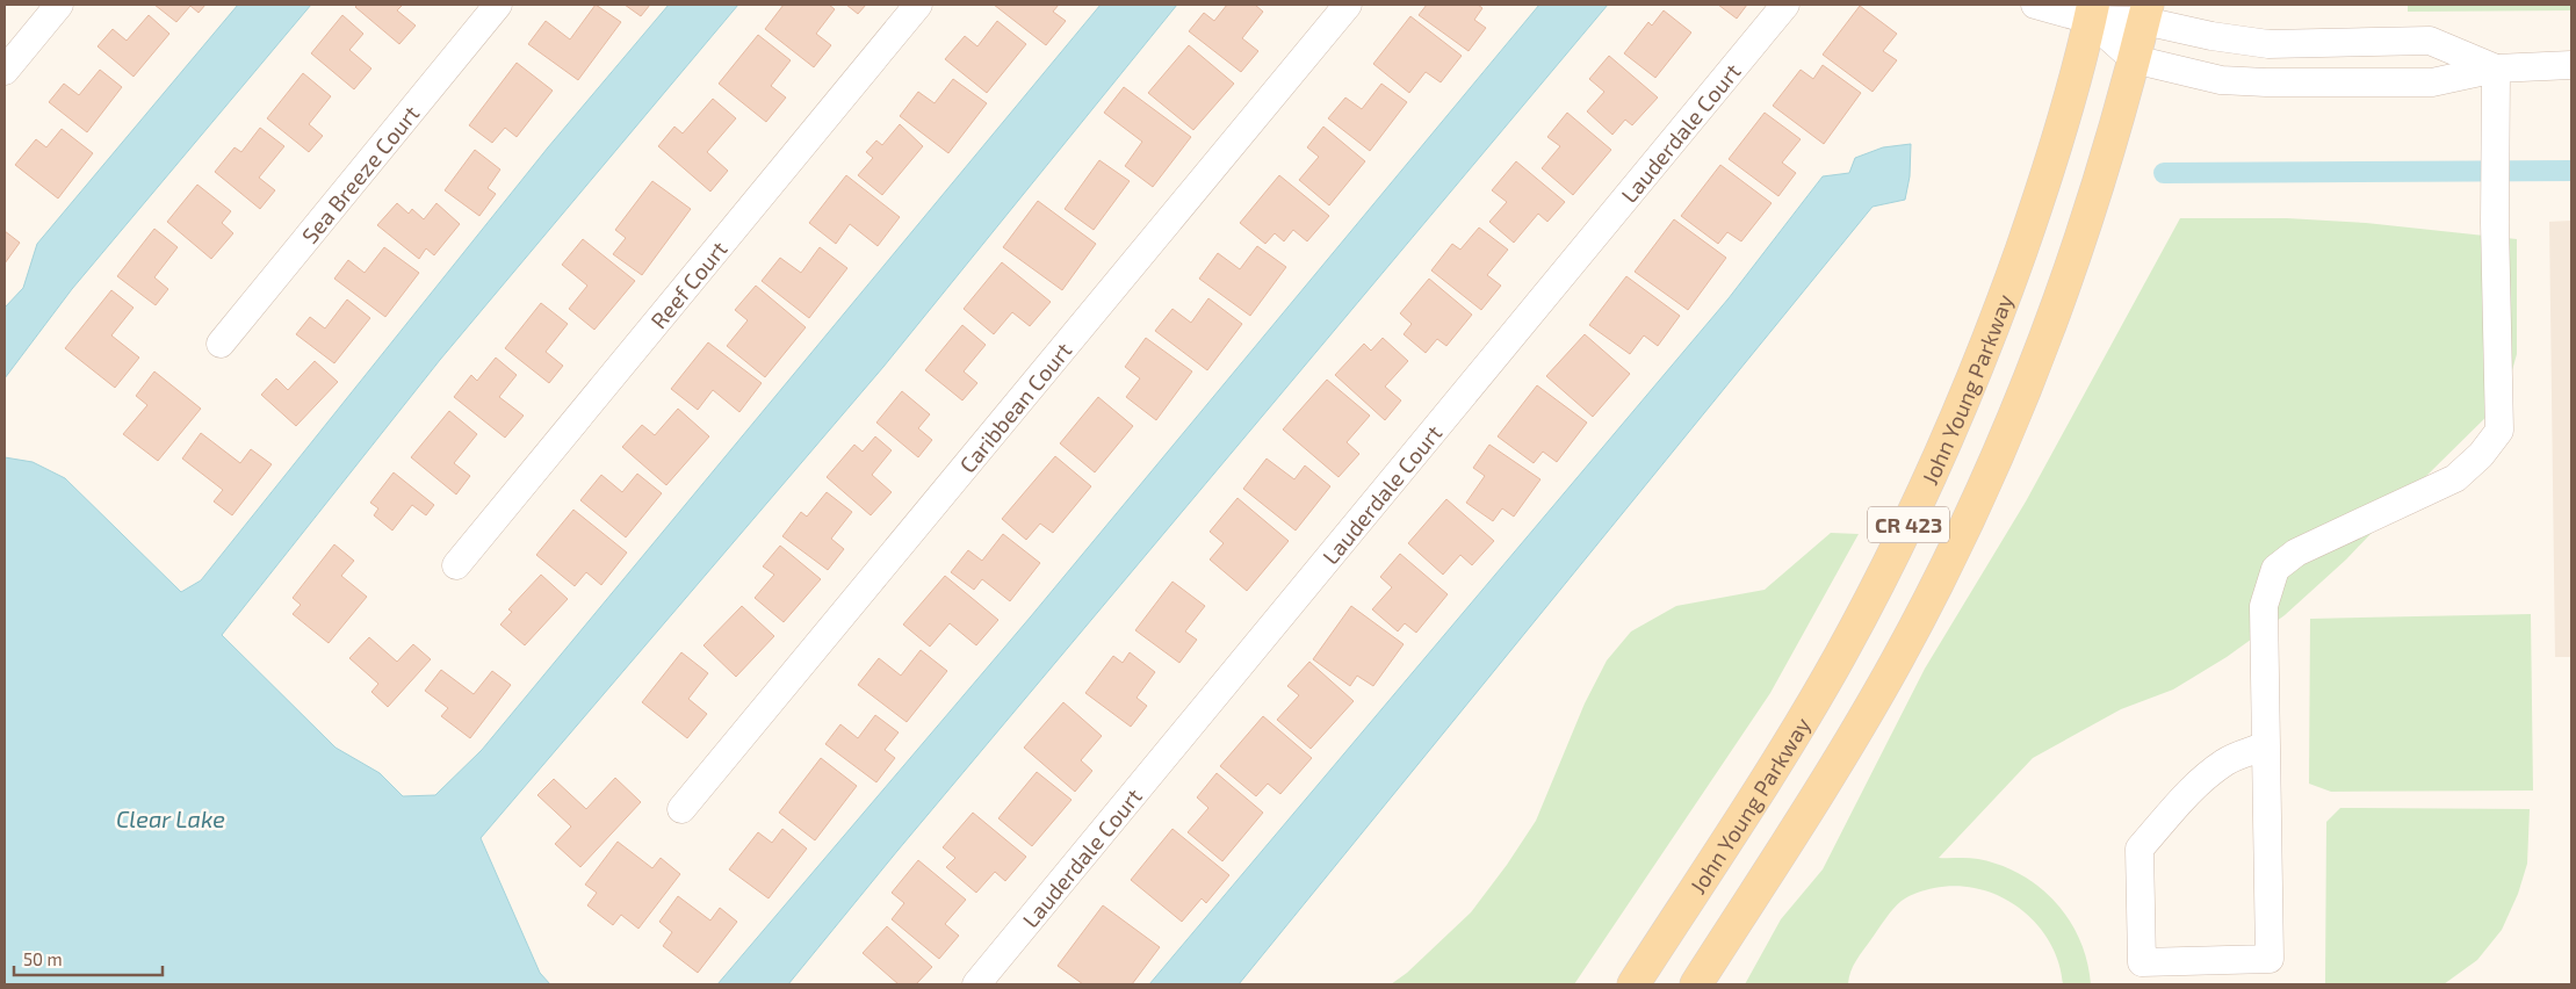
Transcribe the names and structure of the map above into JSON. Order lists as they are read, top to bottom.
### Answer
{
  "streets": {
    "main road": ["John Young Parkway", "CR 423"],
    "street": [
      "Lauderdale Court",
      "Sea Breeze Court",
      "Reef Court",
      "Caribbean Court"
    ]
  },
  "water": ["Clear Lake"],
  "scale_bar": "50 m"
}
